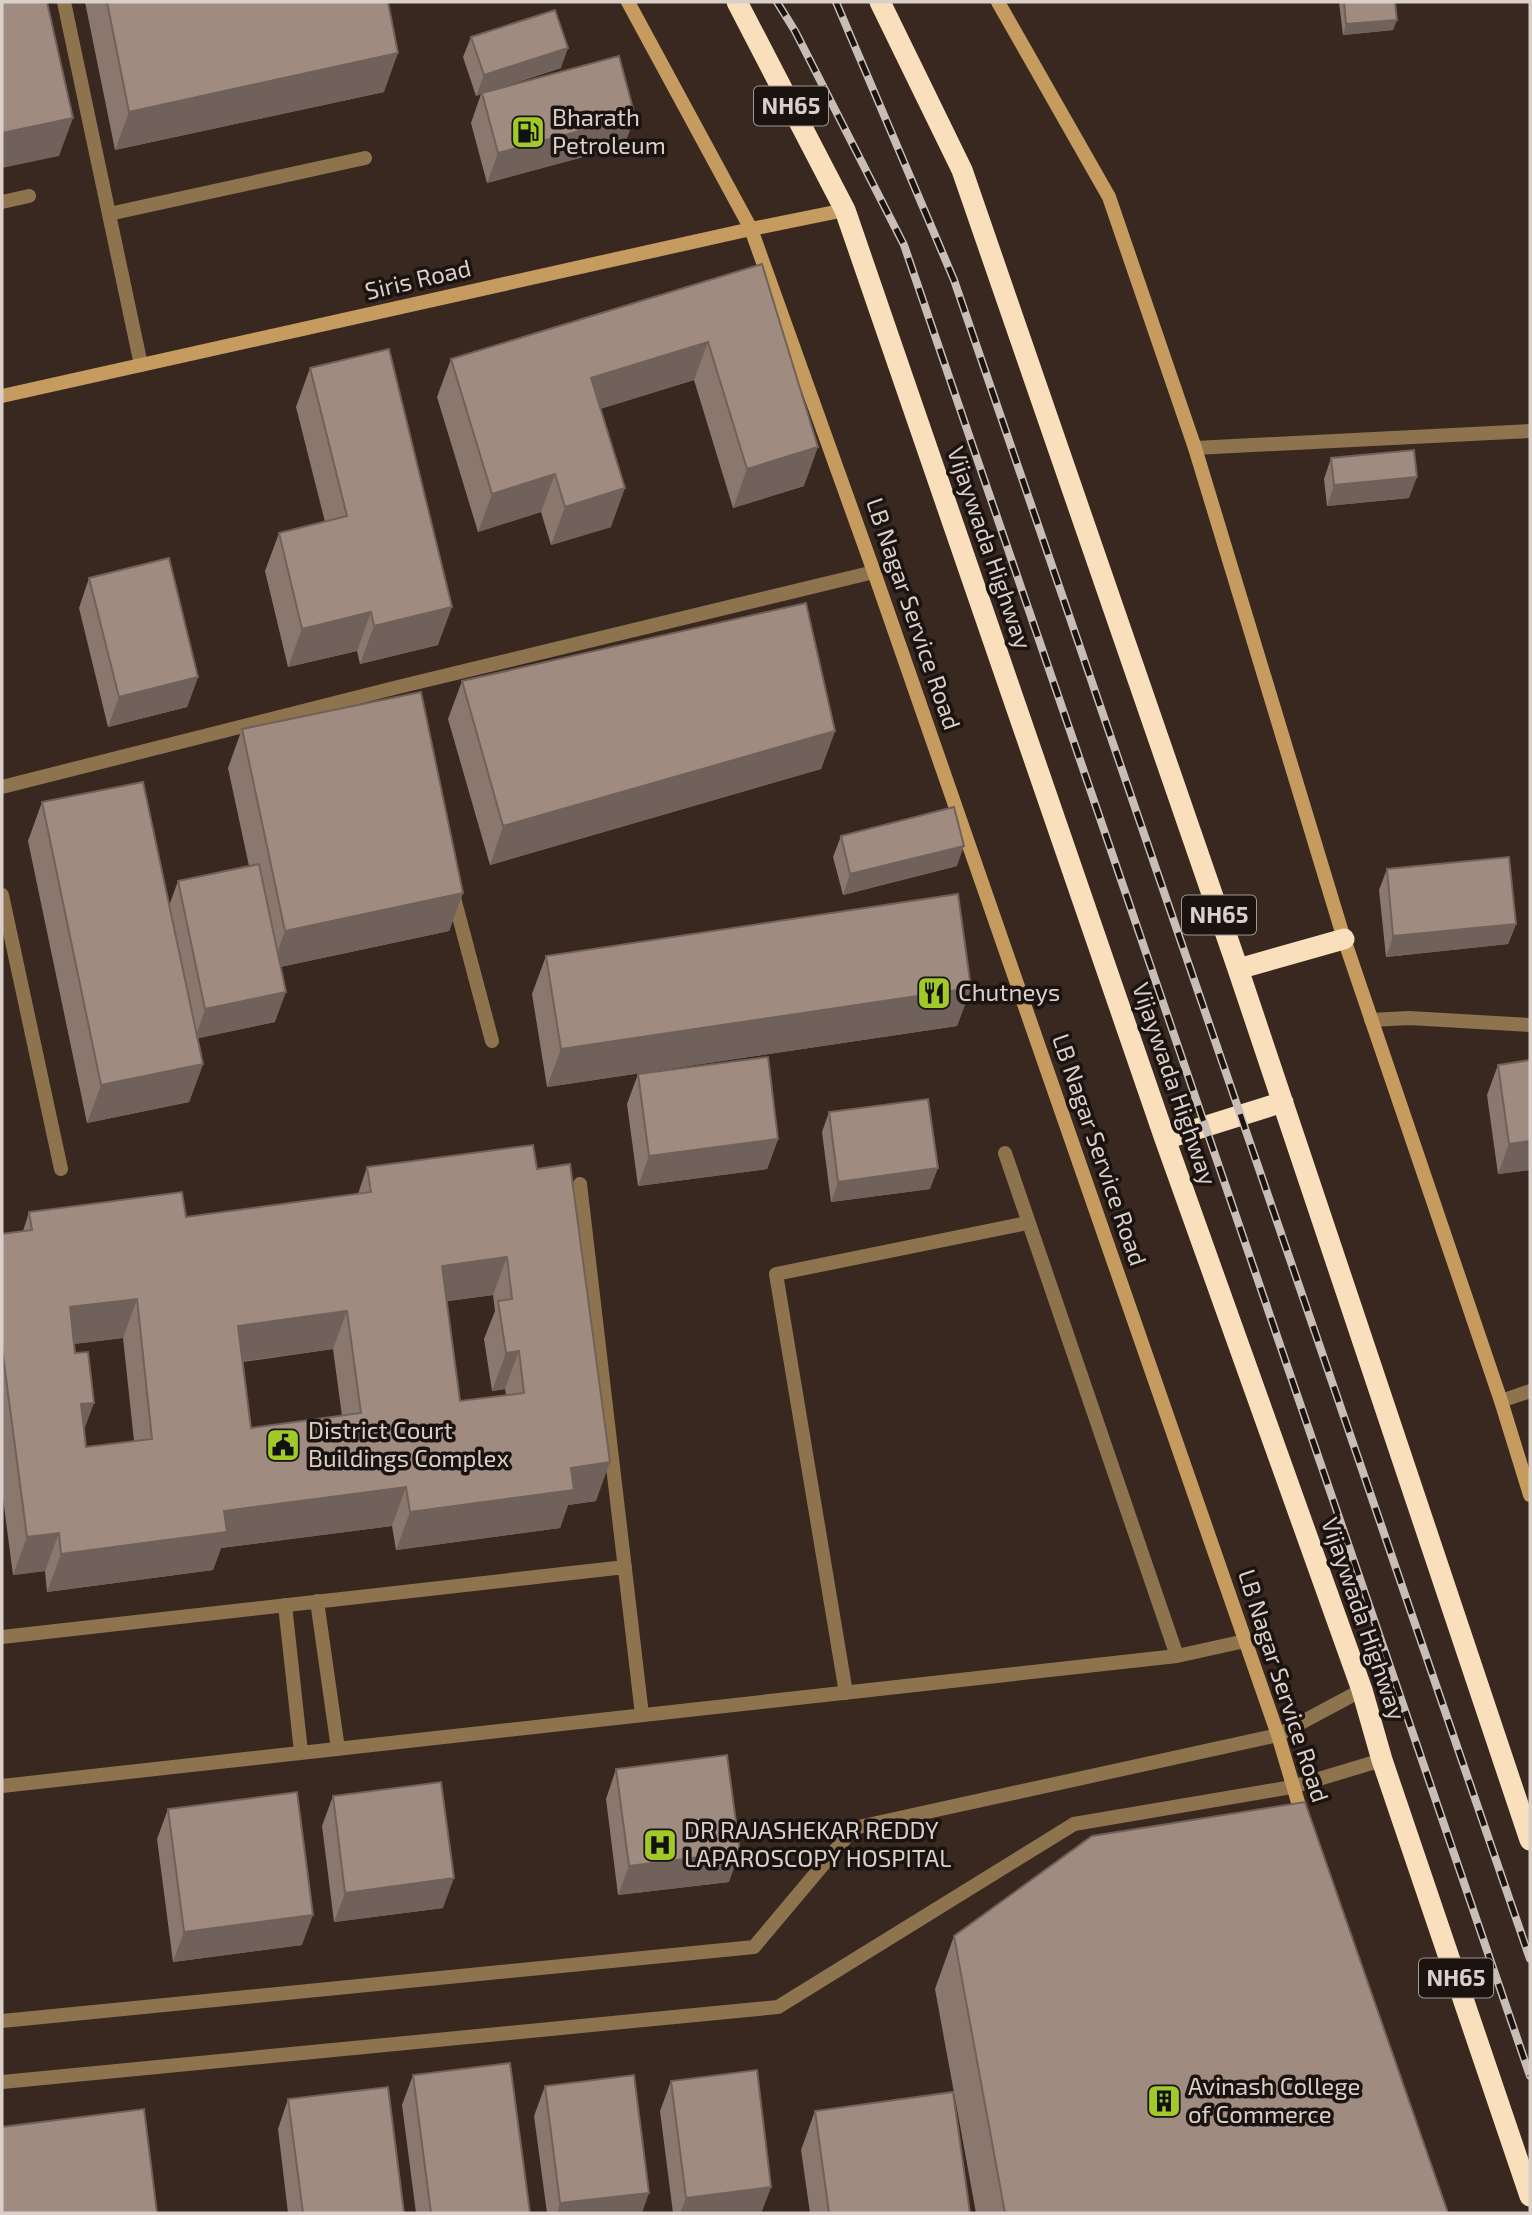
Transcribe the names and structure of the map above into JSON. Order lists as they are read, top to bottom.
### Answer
{
  "streets": {
    "highway": ["NH65", "Vijaywada Highway"],
    "street": ["Siris Road", "LB Nagar Service Road"]
  },
  "crossings": [
    ["Siris Road", "Vijaywada Highway"],
    ["Siris Road", "LB Nagar Service Road"]
  ],
  "places": {
    "fuel station": ["Bharath Petroleum"],
    "restaurant": ["Chutneys"],
    "public building": ["District Court Buildings Complex"],
    "hospital": ["DR RAJASHEKAR REDDY LAPAROSCOPY HOSPITAL"],
    "building": ["Avinash College of Commerce"]
  }
}
